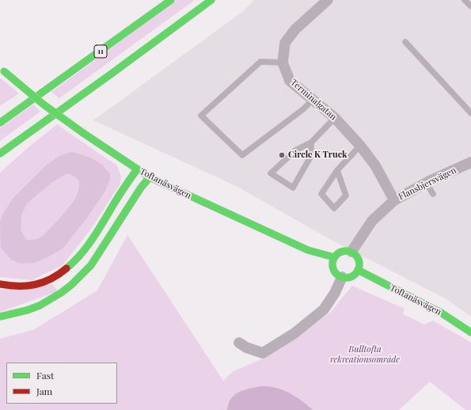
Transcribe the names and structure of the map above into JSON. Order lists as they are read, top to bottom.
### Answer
{
  "streets": {
    "main road": ["11", "Toftanäsvägen"],
    "street": ["Terminalgatan", "Flansbjersvägen"]
  },
  "crossings": [
    ["Terminalgatan", "Flansbjersvägen"],
    ["Toftanäsvägen", "Flansbjersvägen"]
  ],
  "parks": ["Bulltofta rekreationsområde"],
  "places": ["Circle K Truck"],
  "legend": ["Fast", "Jam"]
}
